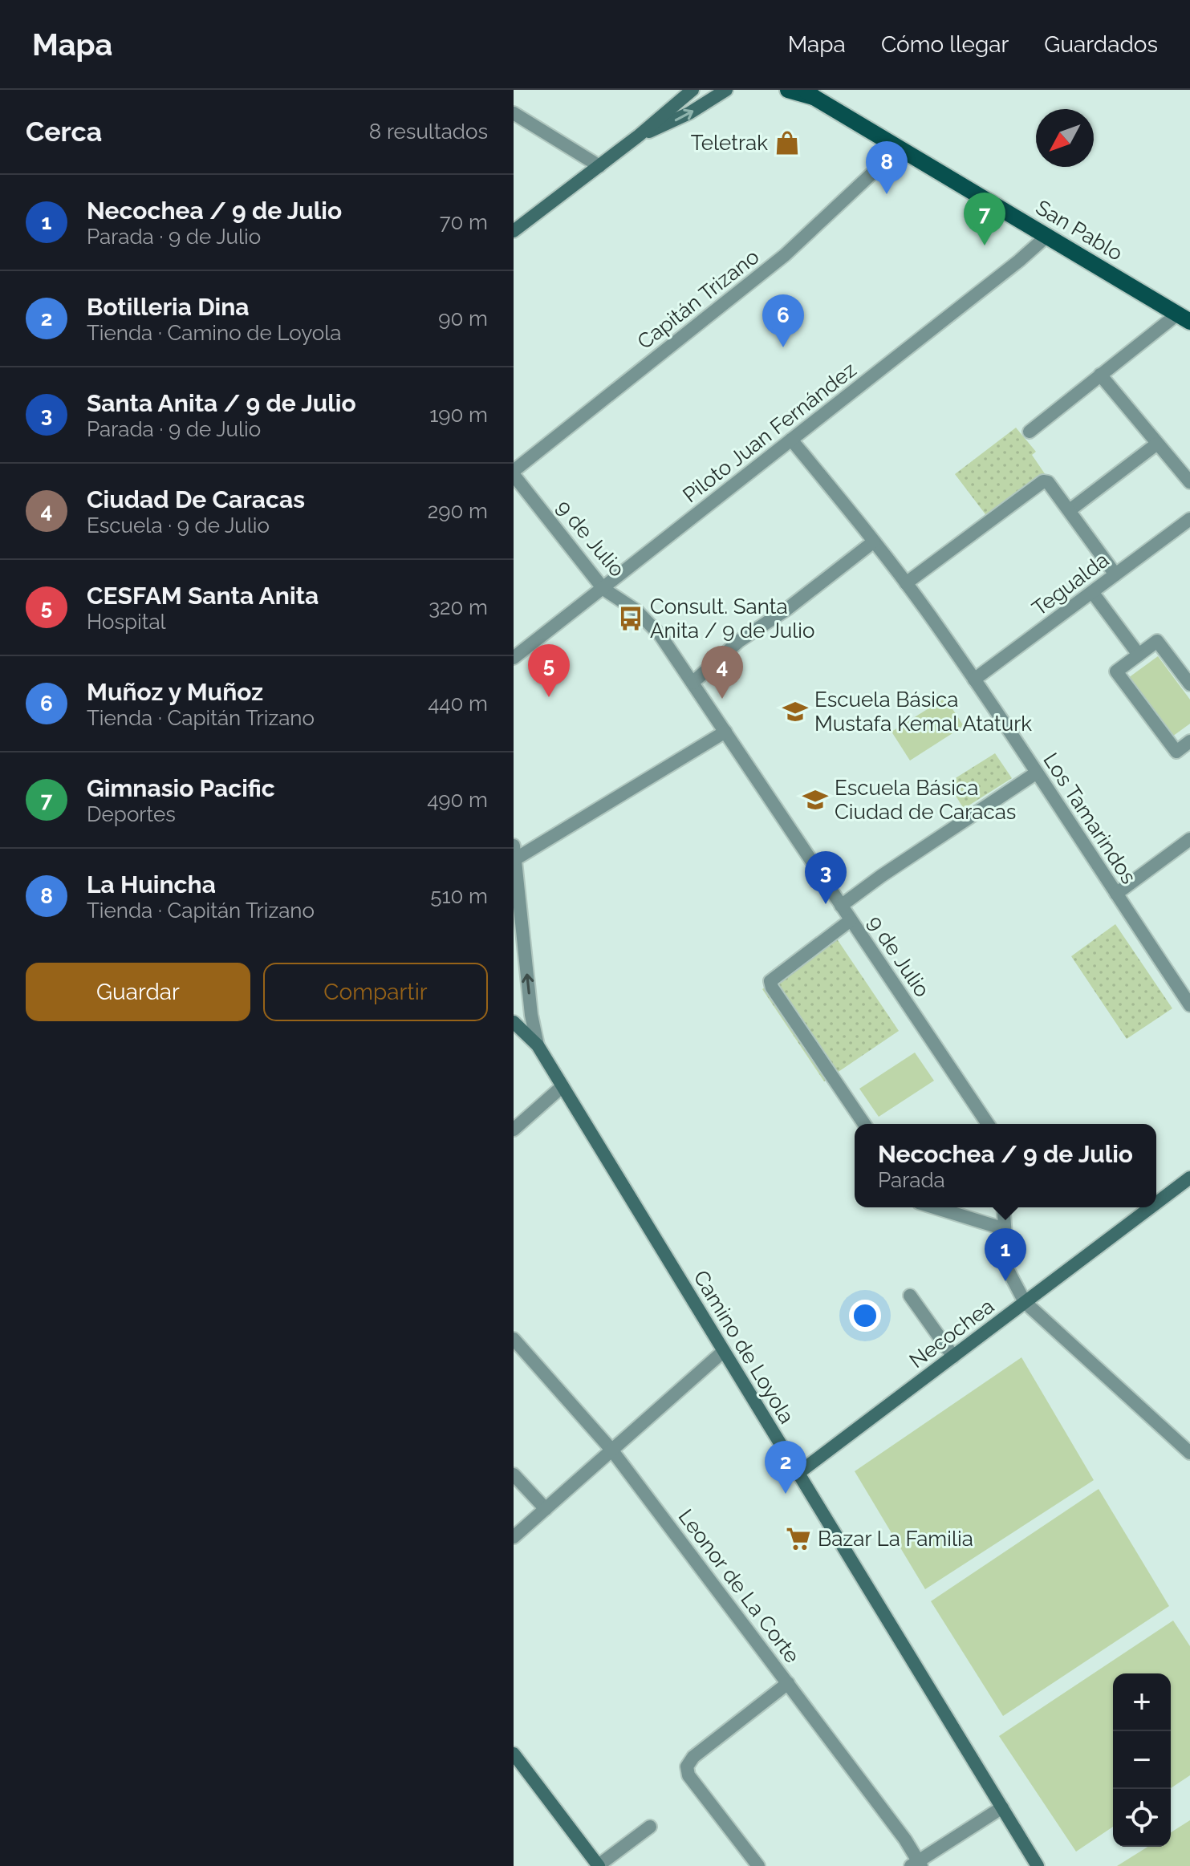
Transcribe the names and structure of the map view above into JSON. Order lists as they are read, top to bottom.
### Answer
{
  "streets": {
    "main road": ["San Pablo"],
    "street": [
      "Capitán Trizano",
      "Piloto Juan Fernández",
      "9 de Julio",
      "Tegualda",
      "Los Tamarindos",
      "Necochea",
      "Camino de Loyola",
      "Leonor de La Corte"
    ]
  },
  "crossings": [
    ["San Pablo", "Capitán Trizano"],
    ["San Pablo", "Piloto Juan Fernández"],
    ["Capitán Trizano", "9 de Julio"],
    ["Piloto Juan Fernández", "9 de Julio"],
    ["Piloto Juan Fernández", "Los Tamarindos"],
    ["Tegualda", "Los Tamarindos"],
    ["Necochea", "Camino de Loyola"]
  ],
  "places": {
    "shop": ["Teletrak"],
    "bus stop": ["Consult. Santa Anita / 9 de Julio"],
    "school or university": ["Escuela Básica Mustafa Kemal Ataturk", "Escuela Básica Ciudad de Caracas"],
    "supermarket": ["Bazar La Familia"]
  },
  "north": "bottom left",
  "page": {
    "header": "Mapa",
    "nav": ["Mapa", "Cómo llegar", "Guardados"],
    "heading": ["Cerca", "8 resultados"],
    "pins": [
      "8",
      "7",
      "6",
      "5",
      "4",
      "3",
      "1",
      "2"
    ],
    "list": [
      {
        "mark": "1",
        "name": "Necochea / 9 de Julio",
        "note": "Parada · 9 de Julio",
        "value": "70 m"
      },
      {
        "mark": "2",
        "name": "Botilleria Dina",
        "note": "Tienda · Camino de Loyola",
        "value": "90 m"
      },
      {
        "mark": "3",
        "name": "Santa Anita / 9 de Julio",
        "note": "Parada · 9 de Julio",
        "value": "190 m"
      },
      {
        "mark": "4",
        "name": "Ciudad De Caracas",
        "note": "Escuela · 9 de Julio",
        "value": "290 m"
      },
      {
        "mark": "5",
        "name": "CESFAM Santa Anita",
        "note": "Hospital",
        "value": "320 m"
      },
      {
        "mark": "6",
        "name": "Muñoz y Muñoz",
        "note": "Tienda · Capitán Trizano",
        "value": "440 m"
      },
      {
        "mark": "7",
        "name": "Gimnasio Pacific",
        "note": "Deportes",
        "value": "490 m"
      },
      {
        "mark": "8",
        "name": "La Huincha",
        "note": "Tienda · Capitán Trizano",
        "value": "510 m"
      }
    ],
    "buttons": ["Guardar", "Compartir"],
    "popup": ["Necochea / 9 de Julio", "Parada"],
    "map_buttons": ["+", "−"]
  }
}
